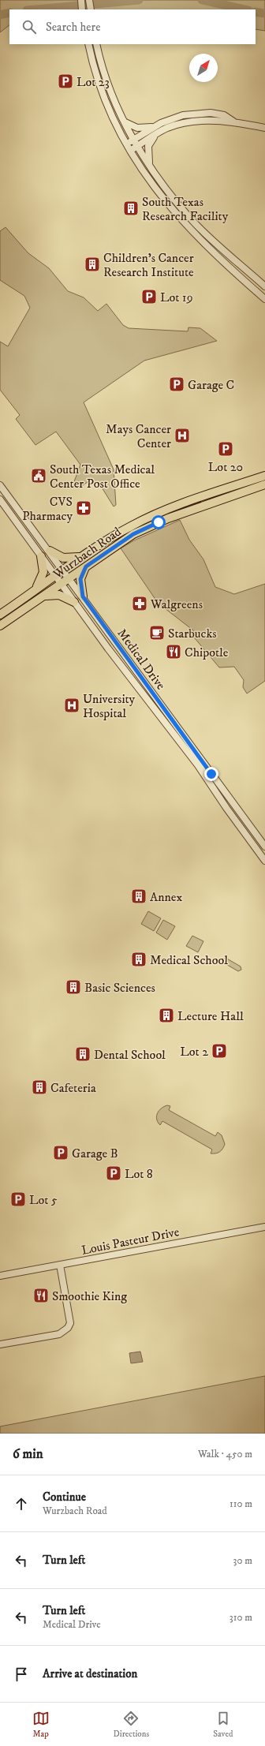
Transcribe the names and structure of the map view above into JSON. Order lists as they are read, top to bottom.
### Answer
{
  "streets": {
    "main road": ["Wurzbach Road"],
    "street": ["Medical Drive", "Louis Pasteur Drive"]
  },
  "crossings": [
    ["Wurzbach Road", "Medical Drive"]
  ],
  "places": {
    "parking": [
      "Lot 23",
      "Lot 19",
      "Garage C",
      "Lot 20",
      "Lot 2",
      "Garage B",
      "Lot 8",
      "Lot 5"
    ],
    "building": [
      "South Texas Research Facility",
      "Children's Cancer Research Institute",
      "Annex",
      "Medical School",
      "Basic Sciences",
      "Lecture Hall",
      "Dental School",
      "Cafeteria"
    ],
    "hospital": ["Mays Cancer Center", "University Hospital"],
    "public building": ["South Texas Medical Center Post Office"],
    "pharmacy": ["CVS Pharmacy", "Walgreens"],
    "cafe": ["Starbucks"],
    "restaurant": ["Chipotle", "Smoothie King"]
  },
  "north": "top right",
  "page": {
    "search": "Search here",
    "heading": ["6 min", "Walk · 450 m"],
    "list": [
      ["Continue", "Wurzbach Road", "110 m"],
      ["Turn left", "30 m"],
      ["Turn left", "Medical Drive", "310 m"],
      "Arrive at destination"
    ],
    "nav": ["Map", "Directions", "Saved"]
  }
}
